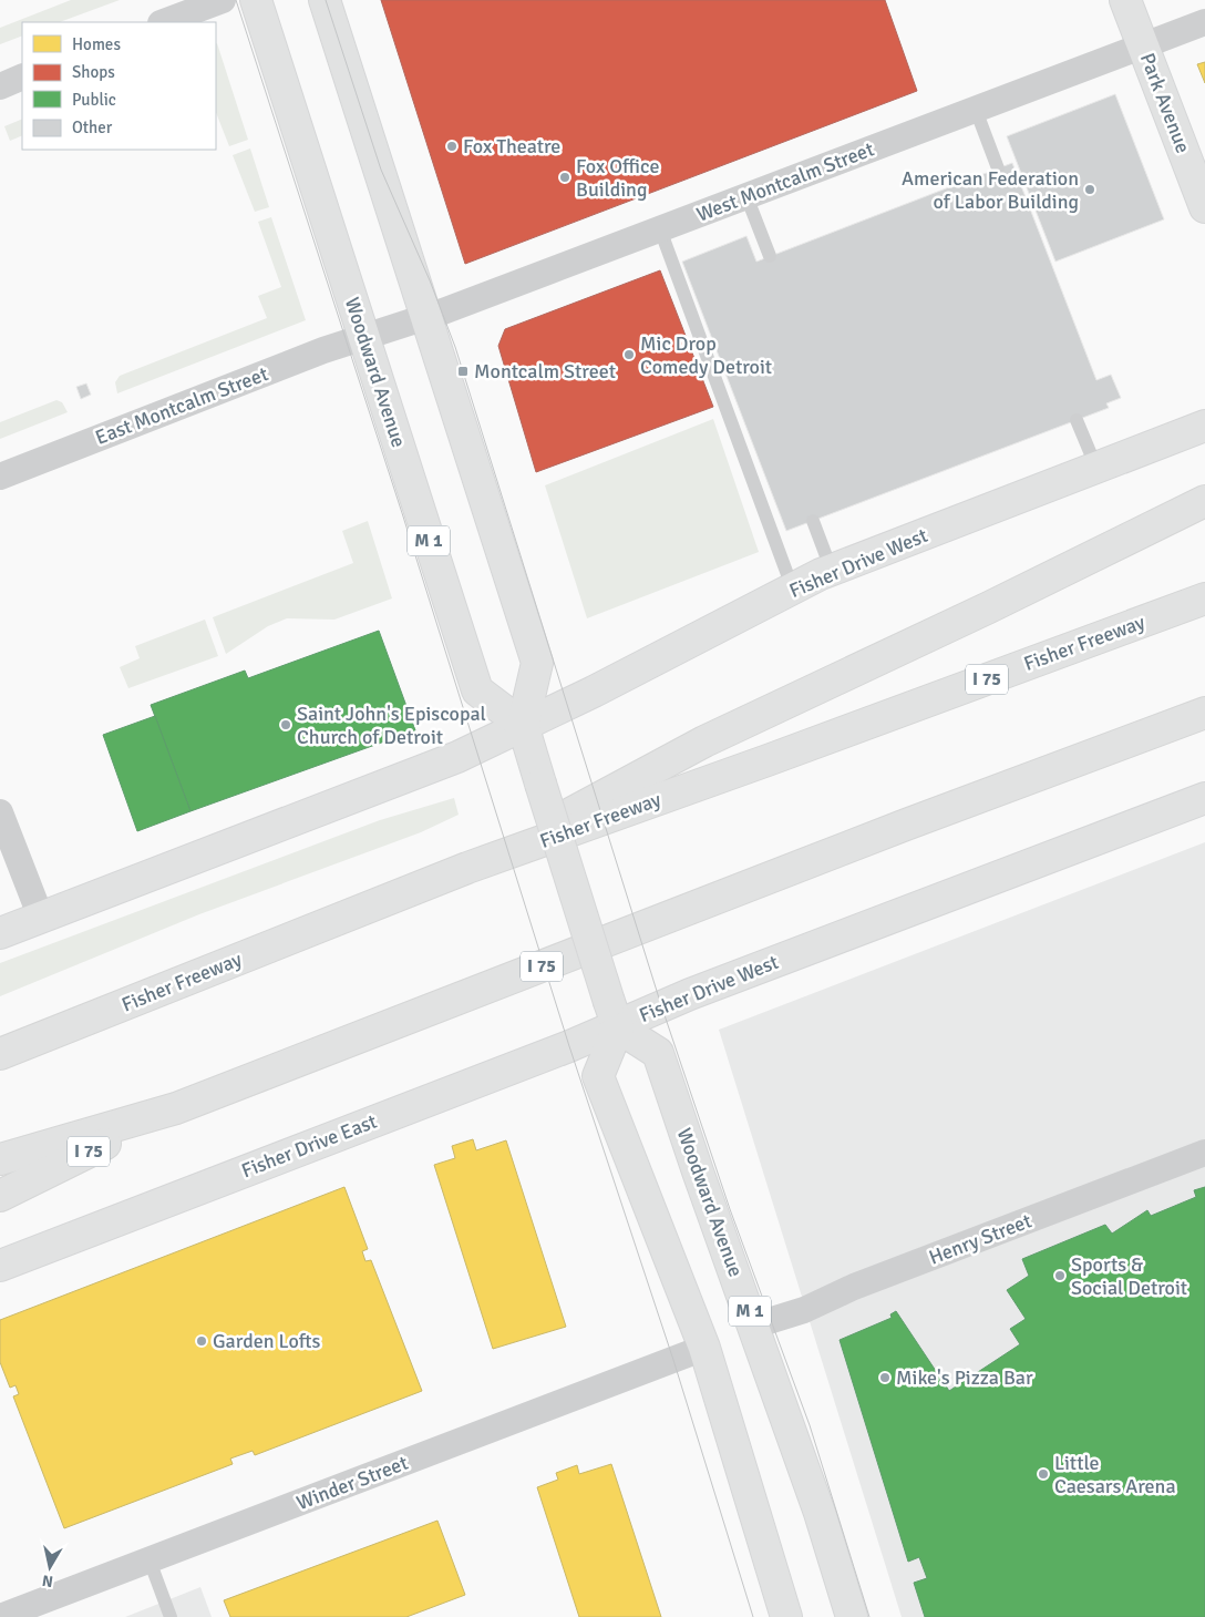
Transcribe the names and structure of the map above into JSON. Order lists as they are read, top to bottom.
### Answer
{
  "streets": {
    "main road": [
      "Park Avenue",
      "Woodward Avenue",
      "M 1",
      "Fisher Drive West",
      "Fisher Freeway",
      "I 75",
      "Fisher Drive East"
    ],
    "street": [
      "West Montcalm Street",
      "East Montcalm Street",
      "Henry Street",
      "Winder Street"
    ]
  },
  "crossings": [
    ["Park Avenue", "West Montcalm Street"],
    ["West Montcalm Street", "Woodward Avenue"],
    ["West Montcalm Street", "East Montcalm Street"],
    ["Woodward Avenue", "East Montcalm Street"],
    ["Woodward Avenue", "Fisher Drive West"],
    ["Woodward Avenue", "Fisher Drive East"],
    ["Woodward Avenue", "Henry Street"],
    ["Fisher Drive West", "Fisher Drive East"]
  ],
  "places": {
    "other": [
      "Fox Theatre",
      "Fox Office Building",
      "American Federation of Labor Building",
      "Mic Drop Comedy Detroit",
      "Saint John's Episcopal Church of Detroit",
      "Sports & Social Detroit",
      "Garden Lofts",
      "Mike's Pizza Bar",
      "Little Caesars Arena"
    ],
    "transit": ["Montcalm Street"]
  },
  "legend": [
    "Homes",
    "Shops",
    "Public",
    "Other"
  ],
  "north": "bottom"
}
